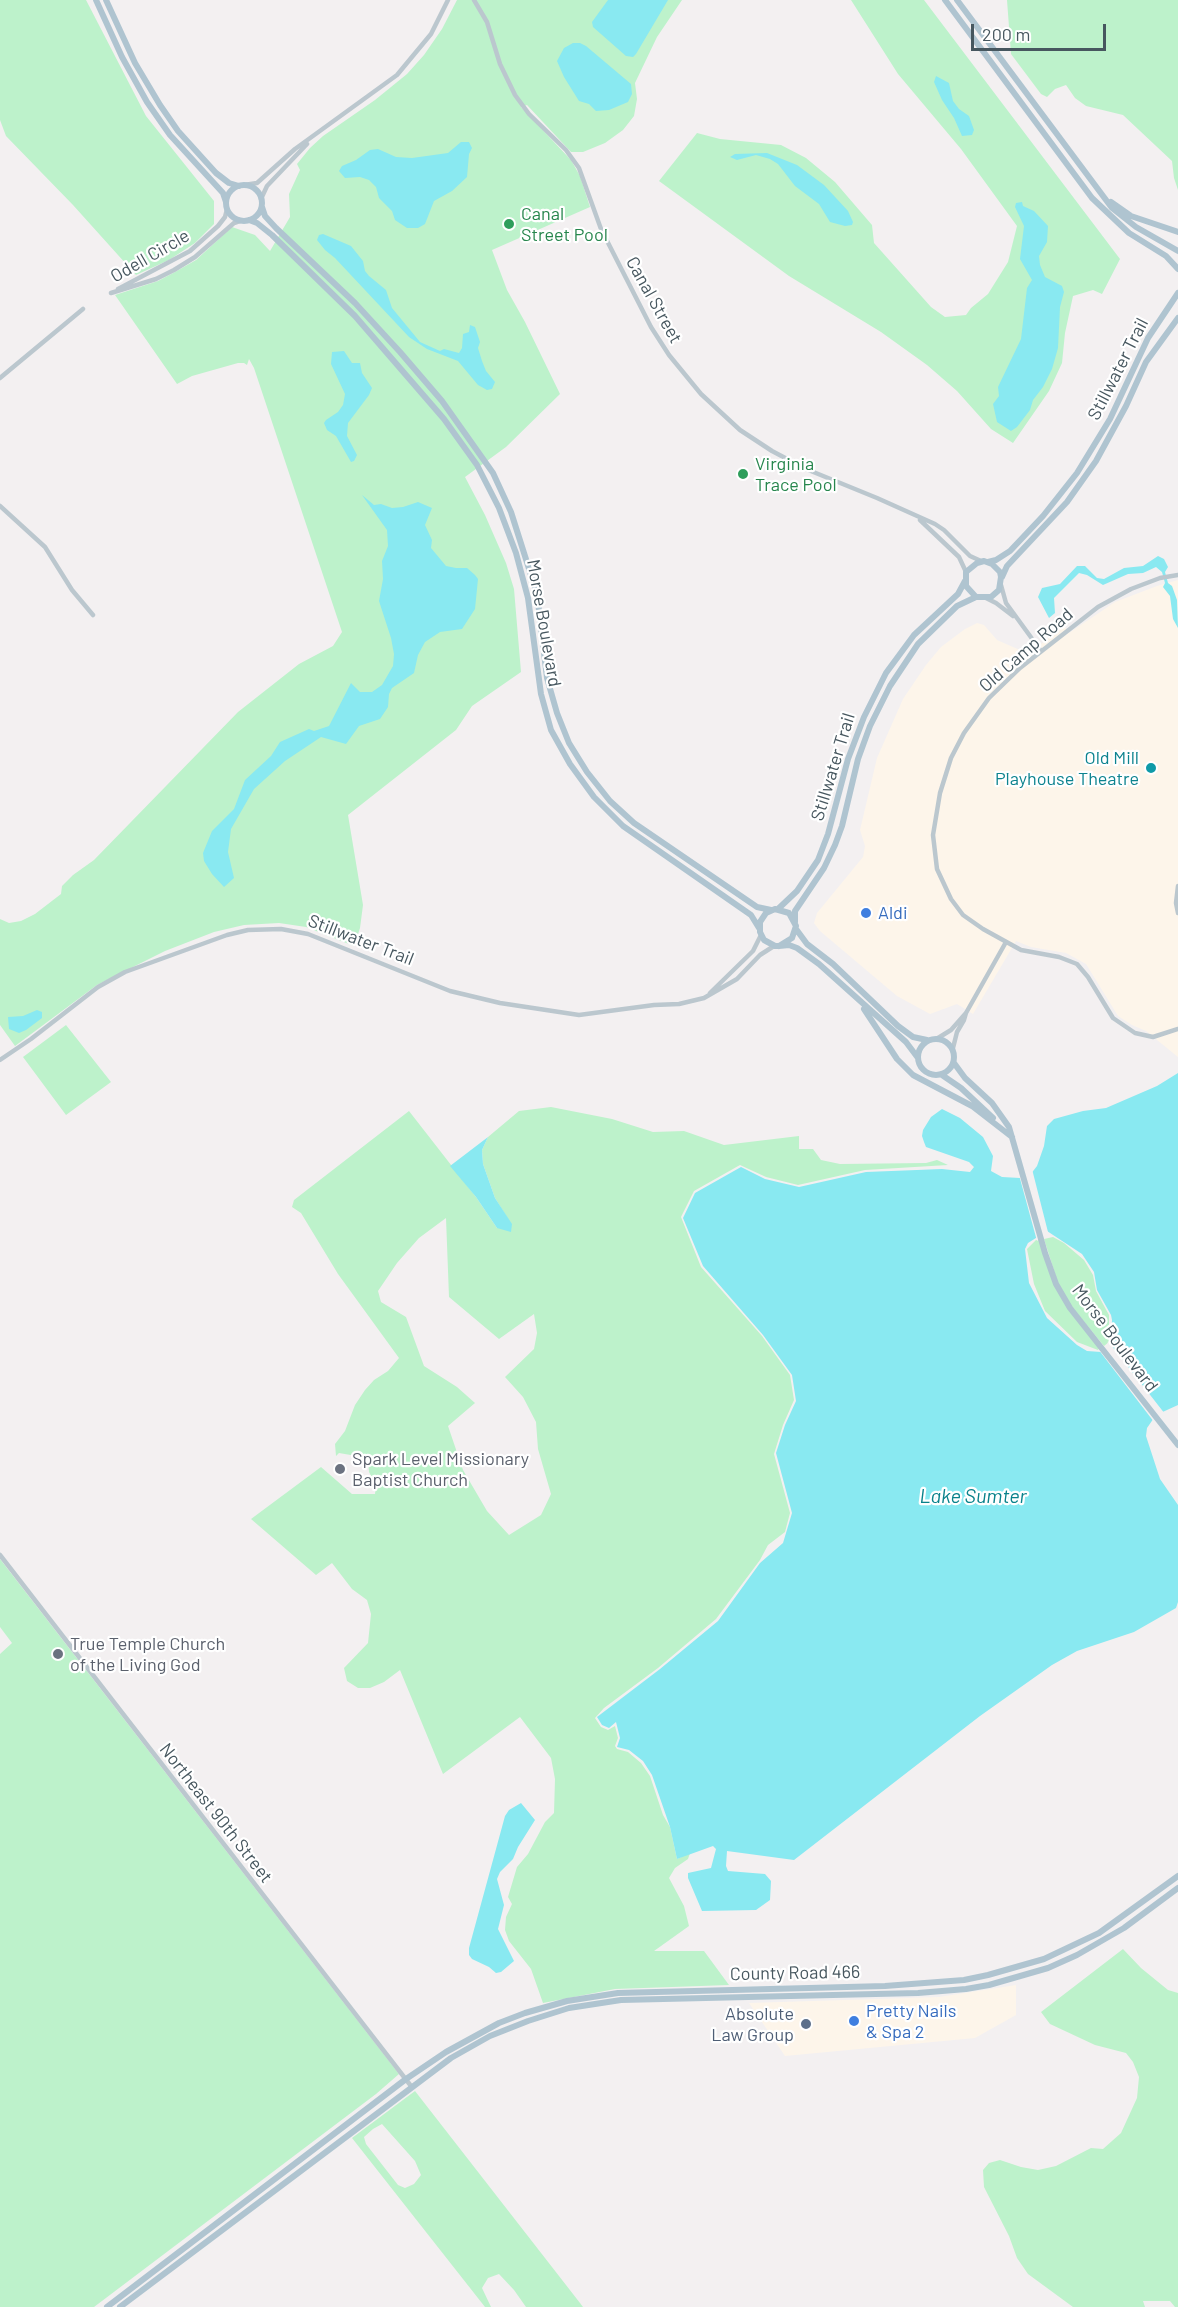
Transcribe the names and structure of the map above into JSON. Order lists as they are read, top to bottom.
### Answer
{
  "streets": {
    "main road": ["Stillwater Trail", "Morse Boulevard", "County Road 466"],
    "street": [
      "Odell Circle",
      "Canal Street",
      "Old Camp Road",
      "Northeast 90th Street"
    ]
  },
  "crossings": [
    ["Odell Circle", "Morse Boulevard"],
    ["Canal Street", "Stillwater Trail"],
    ["Stillwater Trail", "Morse Boulevard"],
    ["Northeast 90th Street", "County Road 466"]
  ],
  "water": ["Lake Sumter"],
  "places": [
    "Canal Street Pool",
    "Virginia Trace Pool",
    "Old Mill Playhouse Theatre",
    "Aldi",
    "Spark Level Missionary Baptist Church",
    "True Temple Church of the Living God",
    "Pretty Nails & Spa 2",
    "Absolute Law Group"
  ],
  "scale_bar": "200 m"
}
